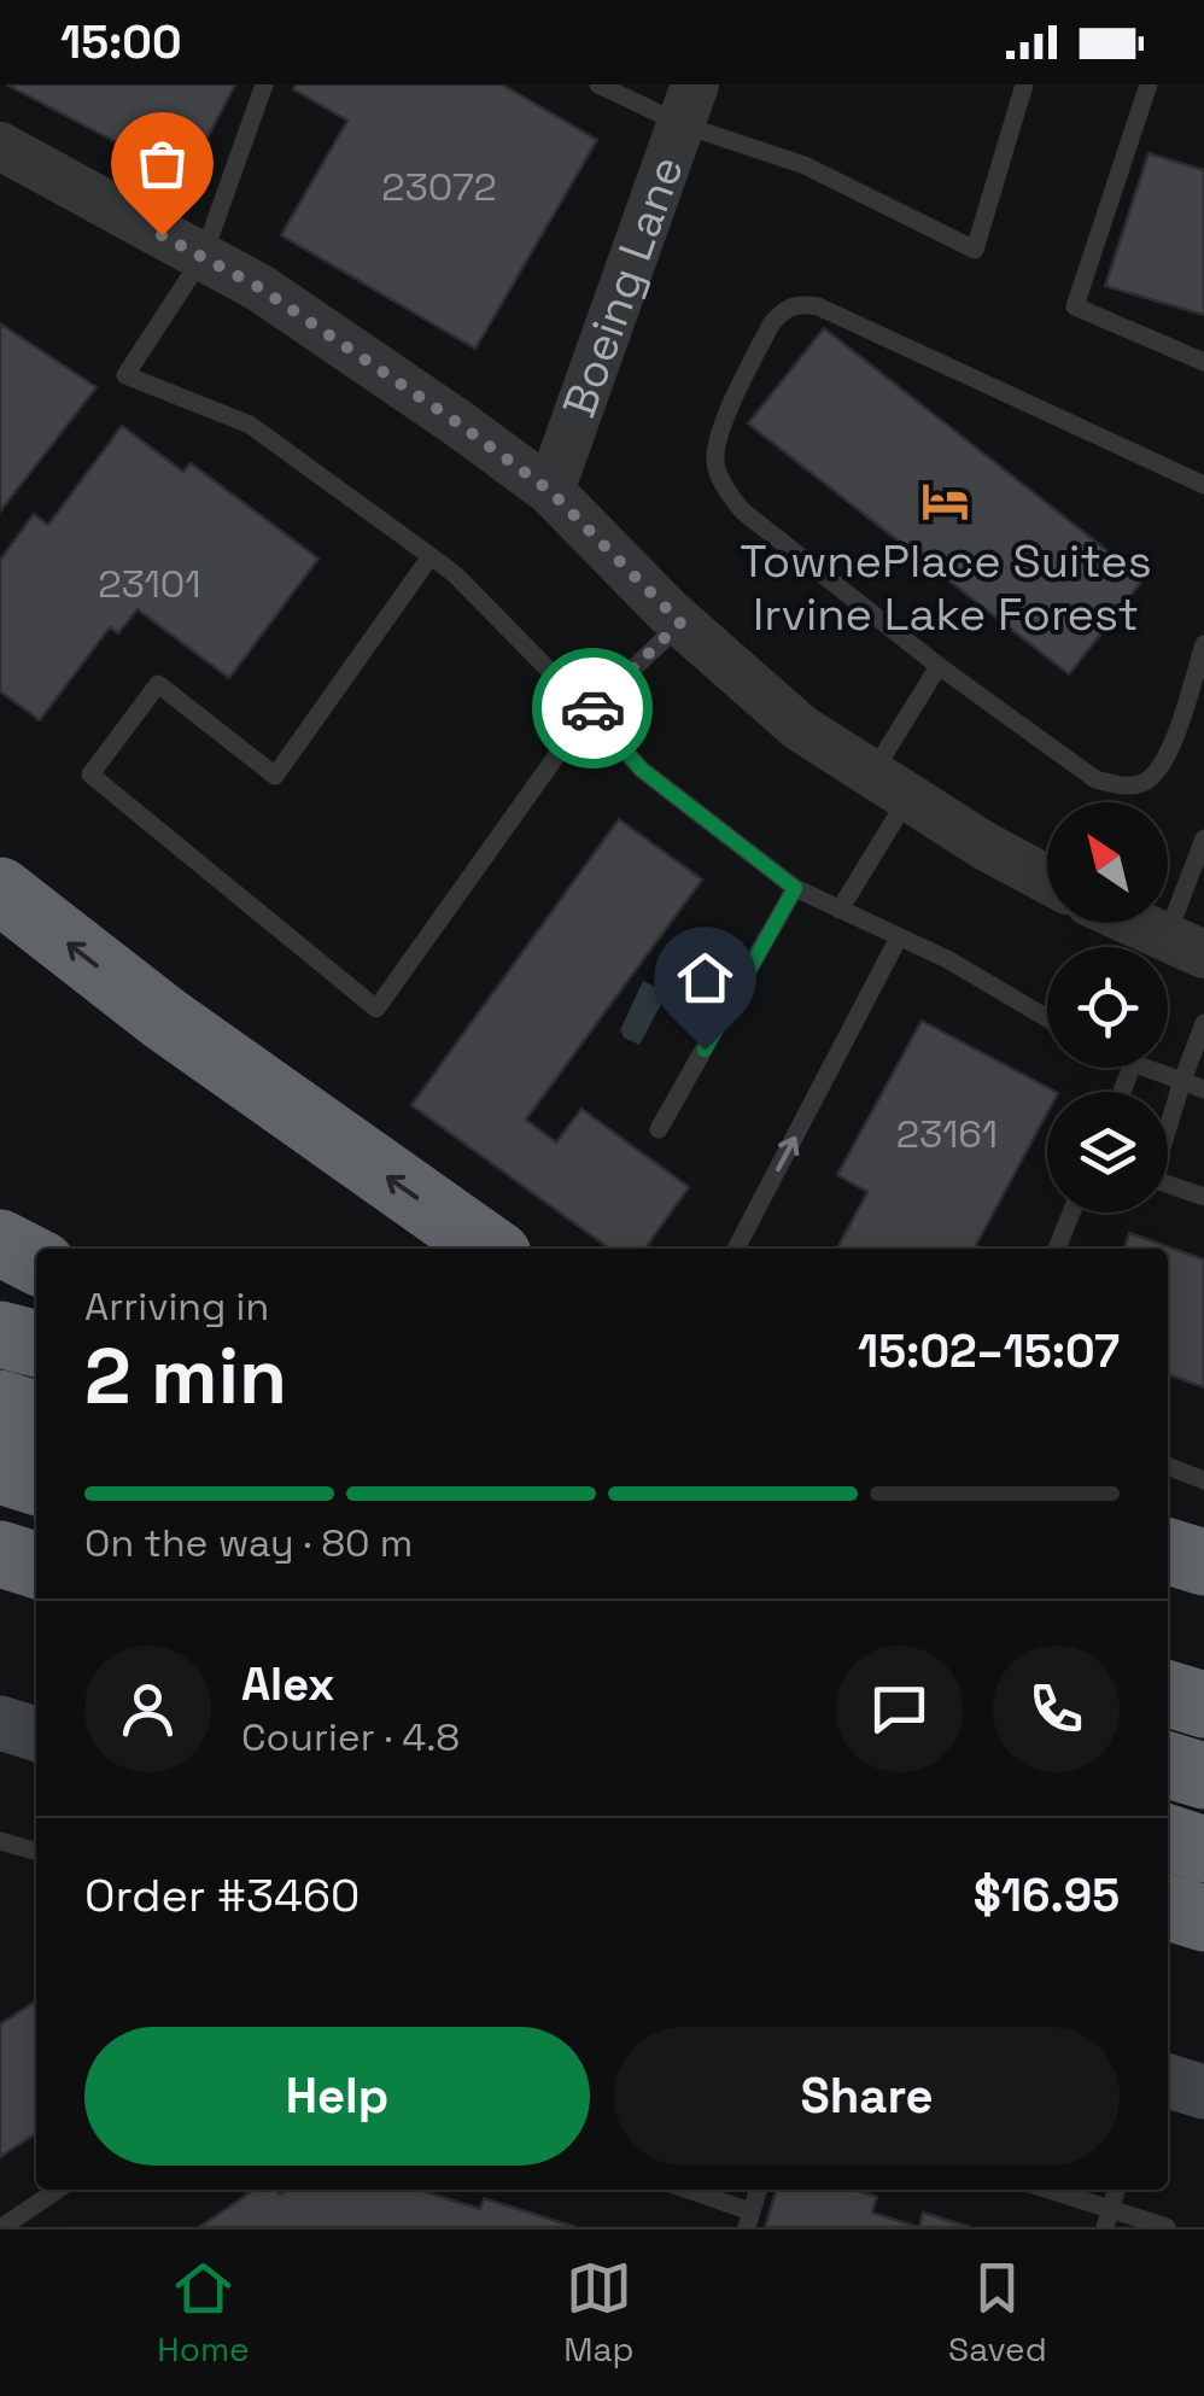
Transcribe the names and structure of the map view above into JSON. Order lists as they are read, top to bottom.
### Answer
{
  "streets": {
    "street": ["Boeing Lane"]
  },
  "places": {
    "hotel": ["TownePlace Suites Irvine Lake Forest"]
  },
  "house_numbers": ["23072", "23101", "23161"],
  "north": "top left",
  "page": {
    "status": "15:00",
    "heading": ["2 min", "Arriving in", "15:02–15:07"],
    "panel": [
      "Alex",
      "Courier · 4.8",
      "Order #3460",
      "$16.95"
    ],
    "bar": "On the way · 80 m",
    "buttons": ["Help", "Share"],
    "tabs": ["Home", "Map", "Saved"]
  }
}
